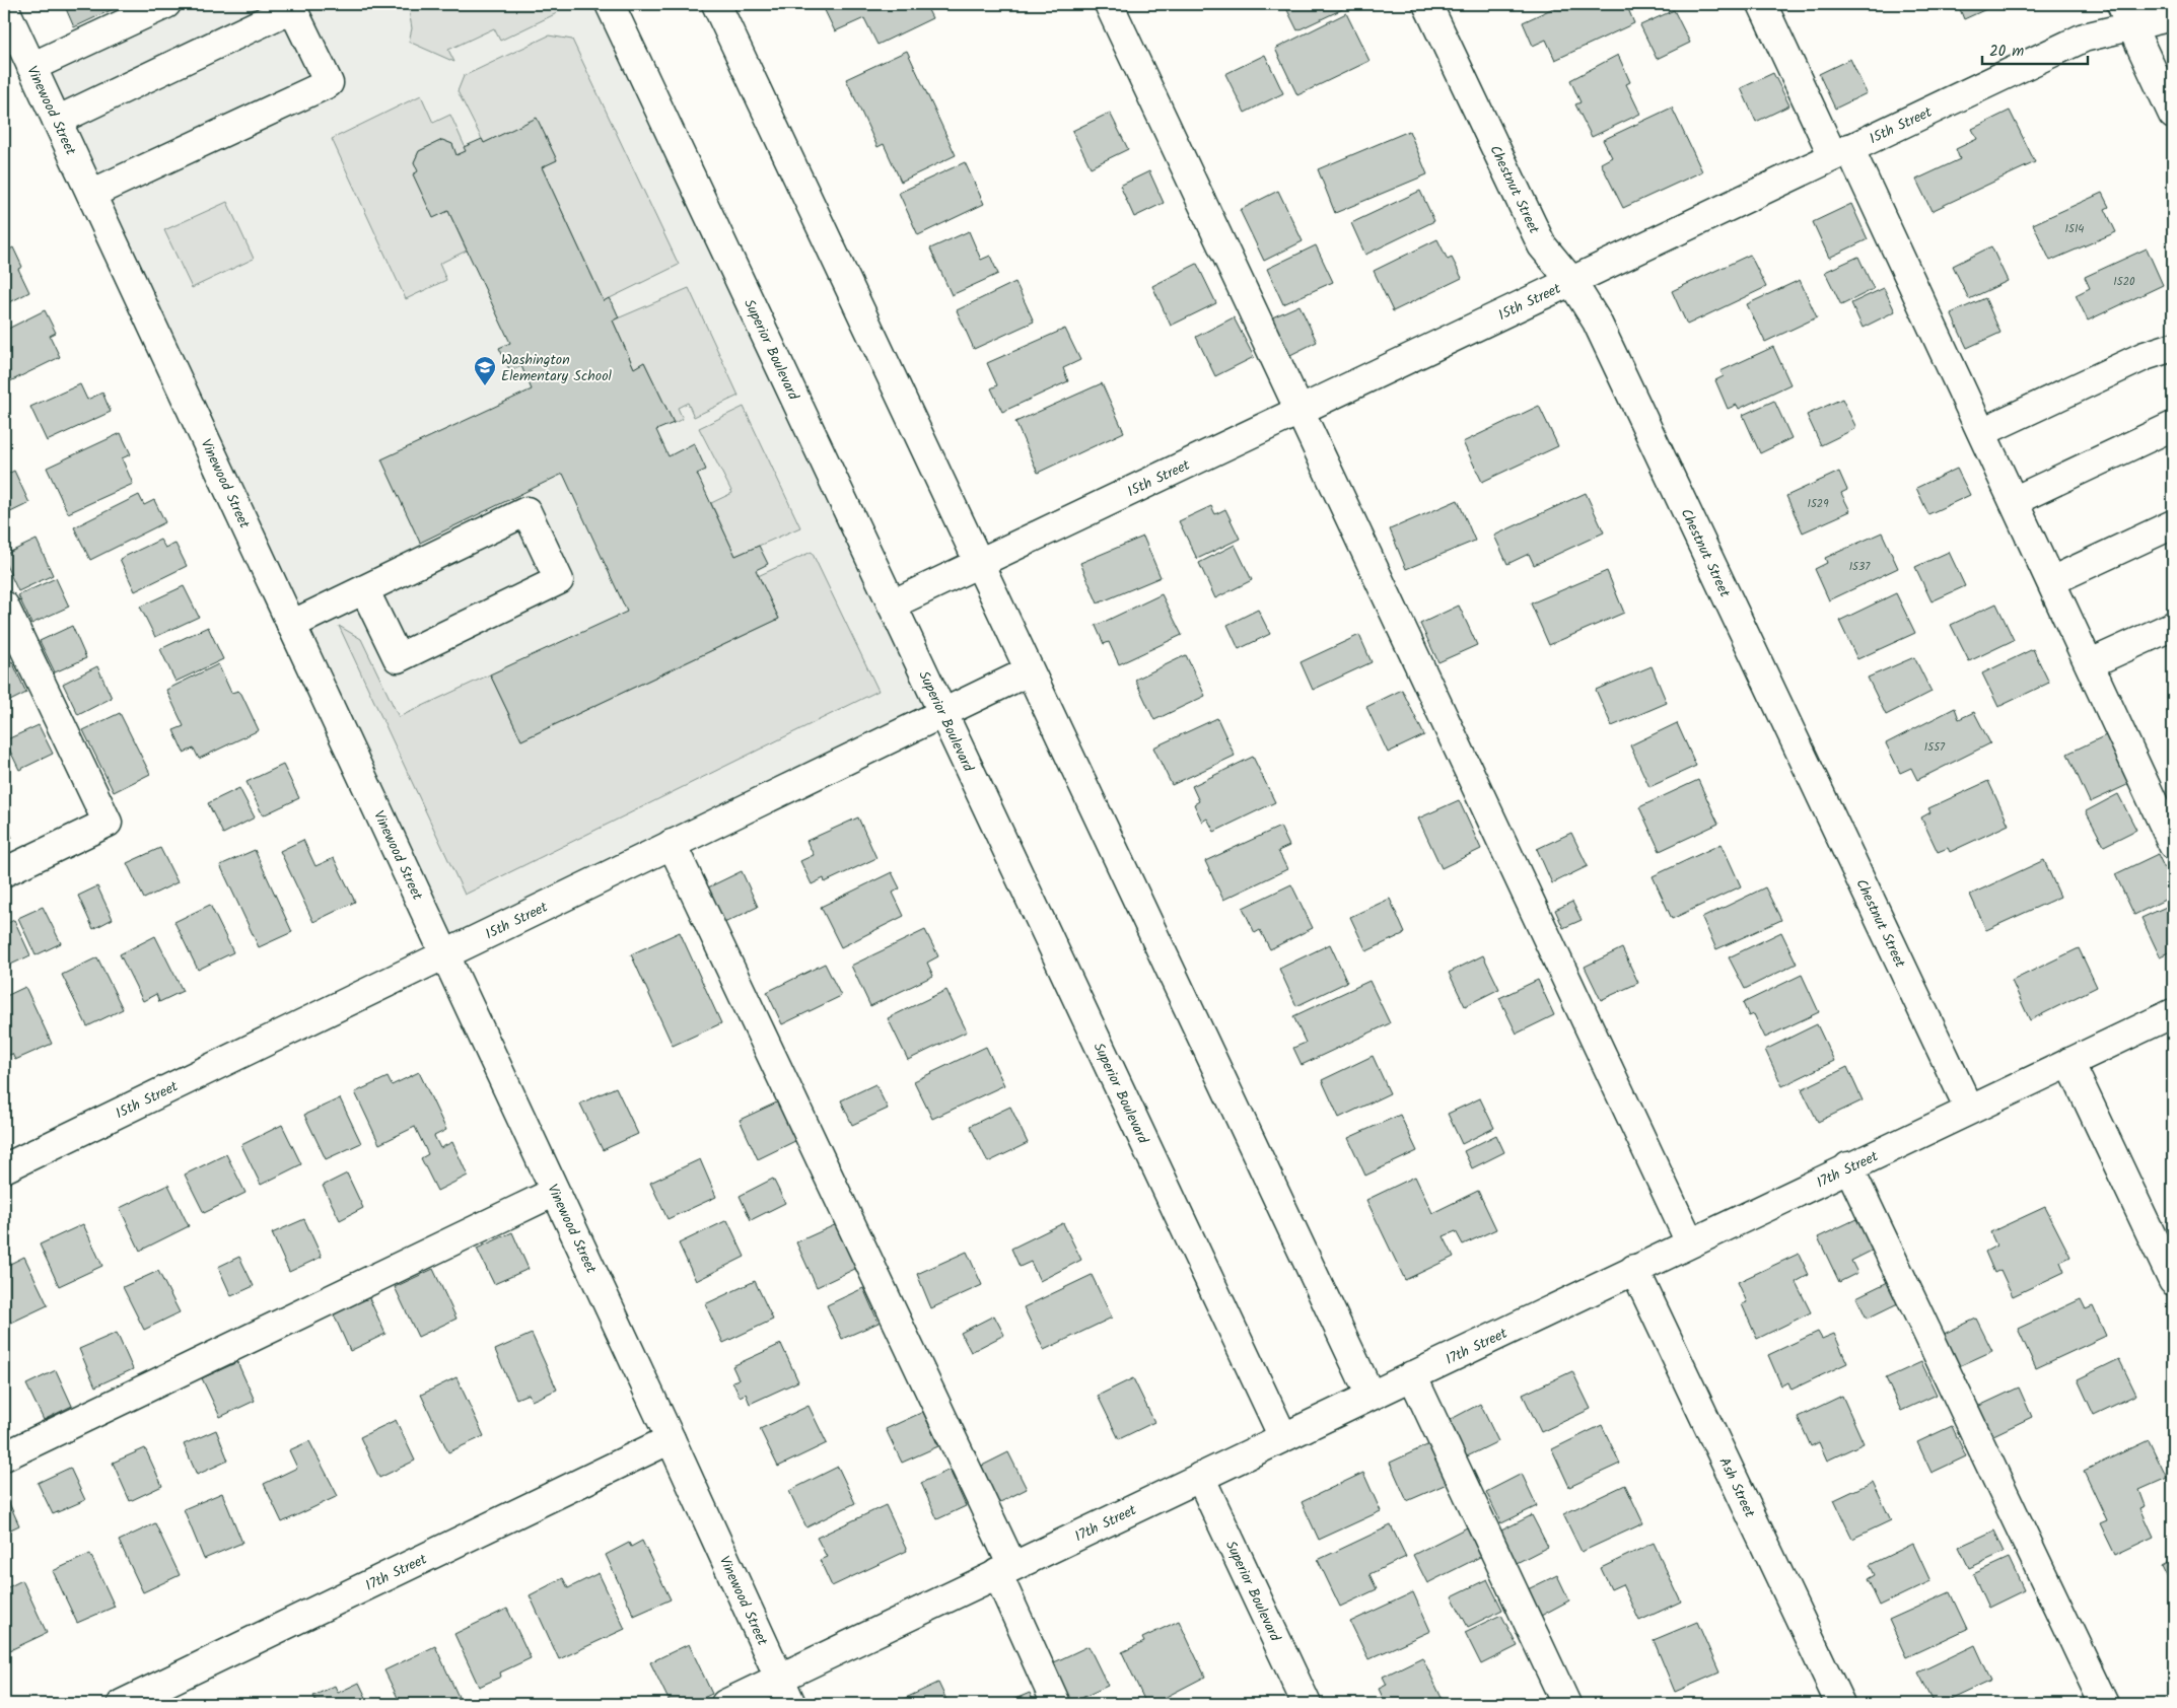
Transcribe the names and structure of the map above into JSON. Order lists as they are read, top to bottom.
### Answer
{
  "streets": {
    "street": [
      "Vinewood Street",
      "15th Street",
      "Chestnut Street",
      "Superior Boulevard",
      "17th Street",
      "Ash Street"
    ]
  },
  "crossings": [
    ["Vinewood Street", "15th Street"],
    ["Vinewood Street", "17th Street"],
    ["15th Street", "Chestnut Street"],
    ["15th Street", "Superior Boulevard"],
    ["Chestnut Street", "17th Street"],
    ["Superior Boulevard", "17th Street"],
    ["17th Street", "Ash Street"]
  ],
  "places": {
    "school or university": ["Washington Elementary School"]
  },
  "house_numbers": [
    "1514",
    "1520",
    "1529",
    "1537",
    "1557"
  ],
  "scale_bar": "20 m"
}
